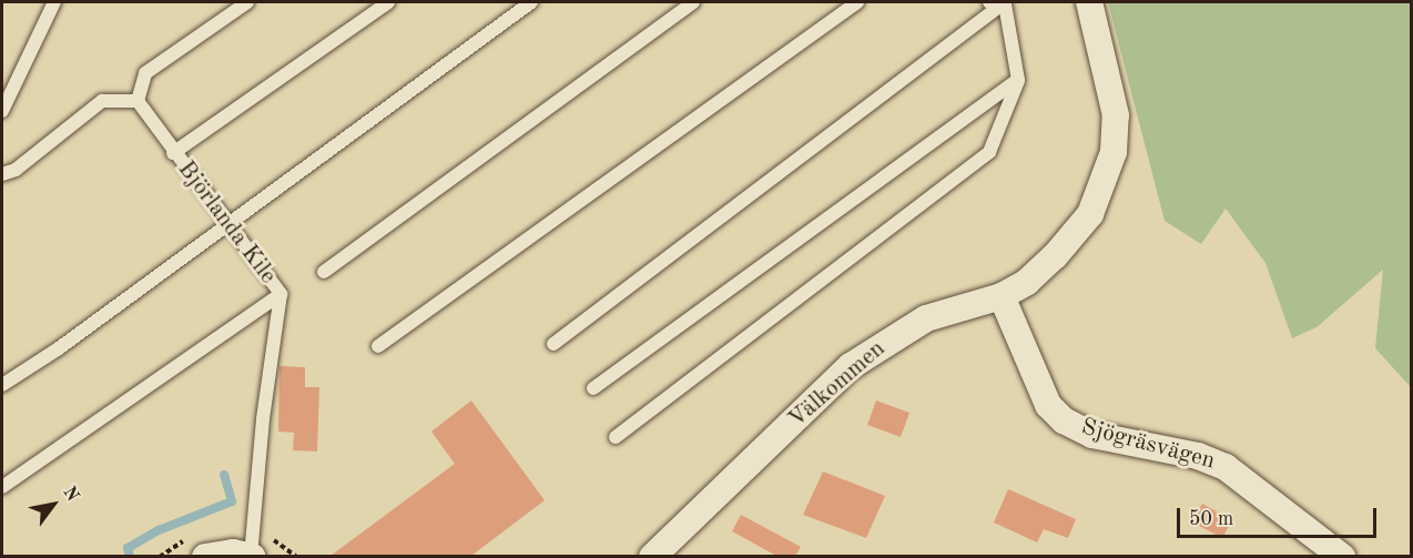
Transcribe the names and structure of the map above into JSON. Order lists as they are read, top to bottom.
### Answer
{
  "streets": {
    "street": ["Björlanda Kile", "Välkommen", "Sjögräsvägen"]
  },
  "crossings": [
    ["Välkommen", "Sjögräsvägen"]
  ],
  "scale_bar": "50 m",
  "north": "top right"
}
